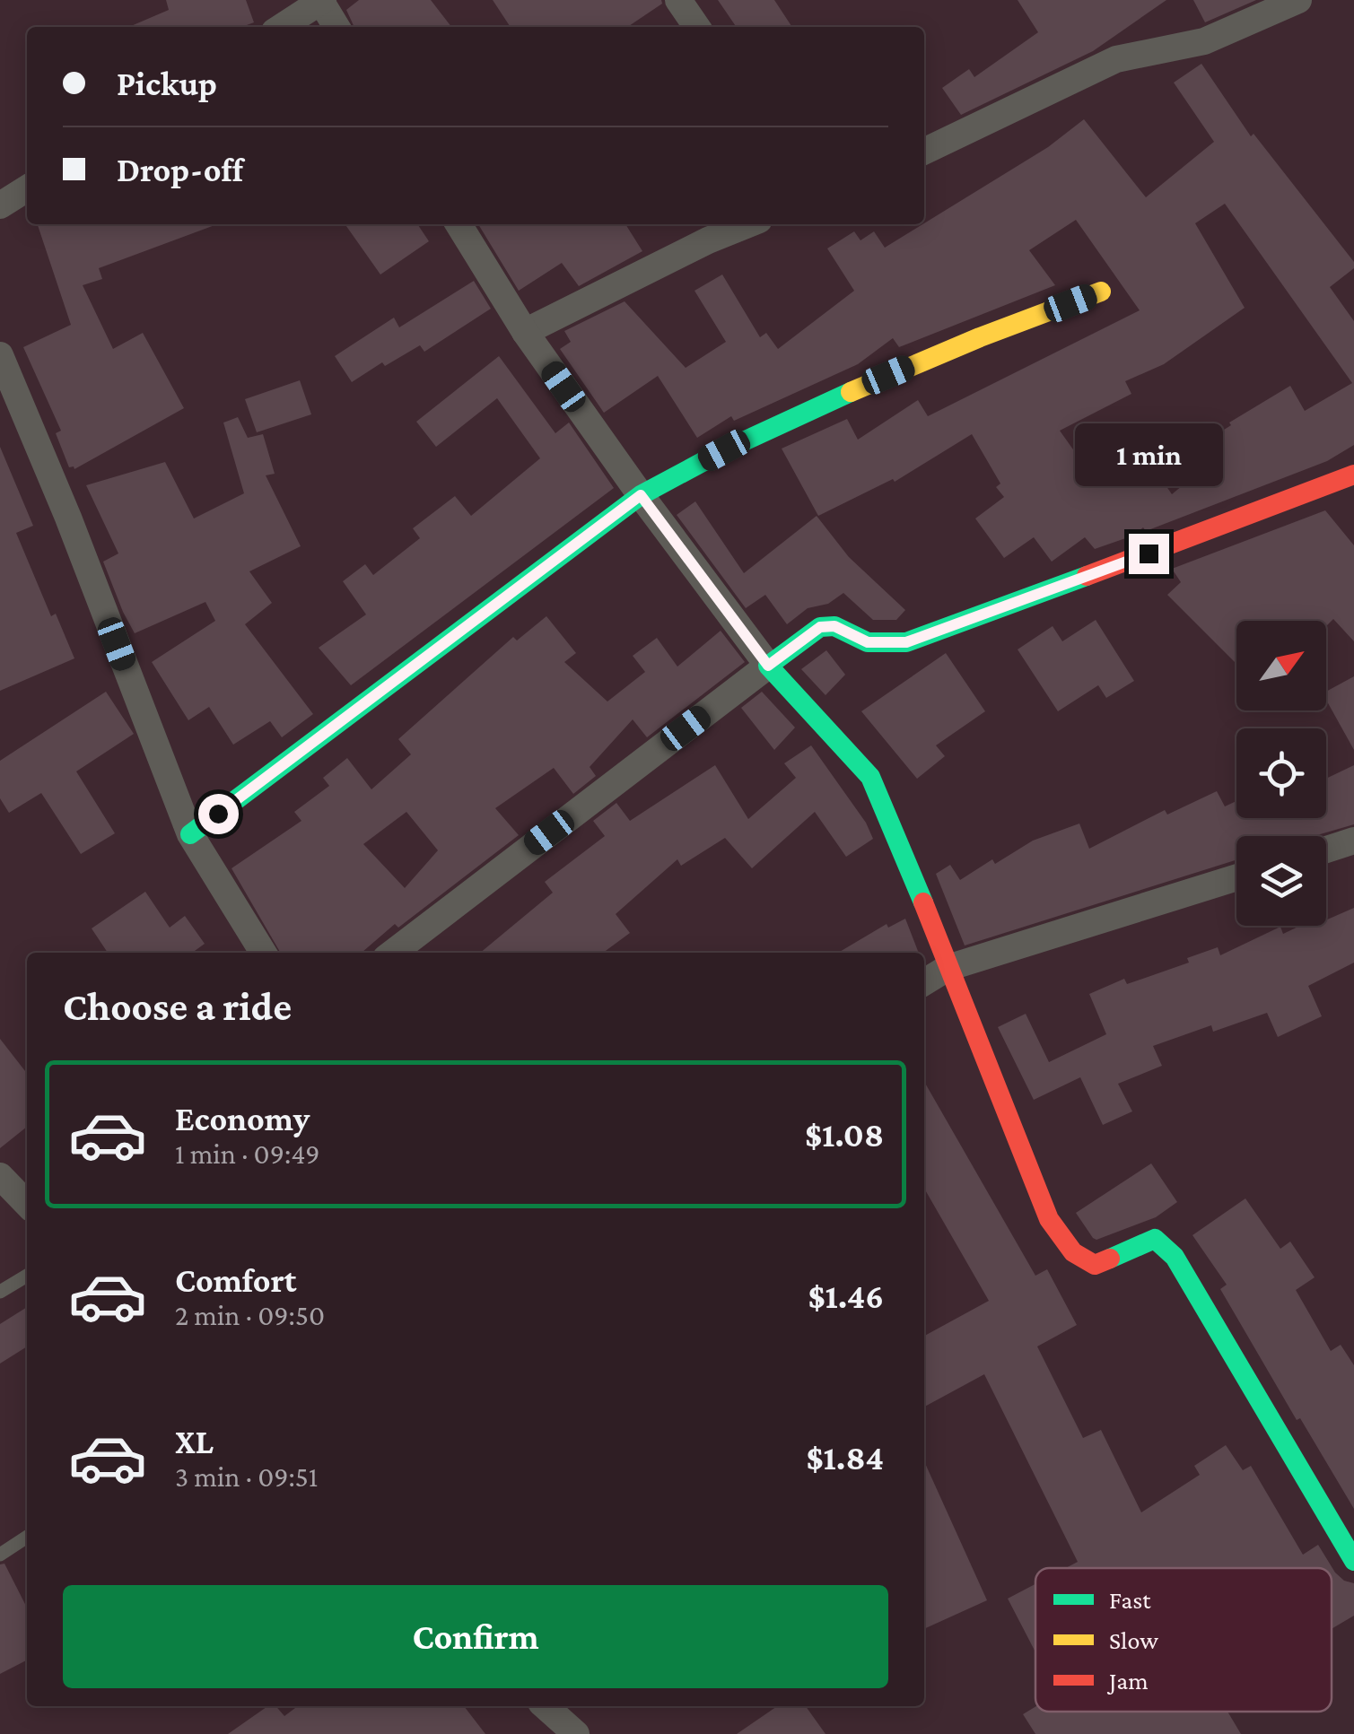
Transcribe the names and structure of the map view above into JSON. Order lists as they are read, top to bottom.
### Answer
{
  "legend": ["Fast", "Slow", "Jam"],
  "north": "top right",
  "page": {
    "banner": ["Pickup", "Drop-off"],
    "bubble": "1 min",
    "heading": "Choose a ride",
    "list": [
      {
        "name": "Economy",
        "note": "1 min · 09:49",
        "value": "$1.08"
      },
      {
        "name": "Comfort",
        "note": "2 min · 09:50",
        "value": "$1.46"
      },
      {
        "name": "XL",
        "note": "3 min · 09:51",
        "value": "$1.84"
      }
    ],
    "buttons": "Confirm"
  }
}
